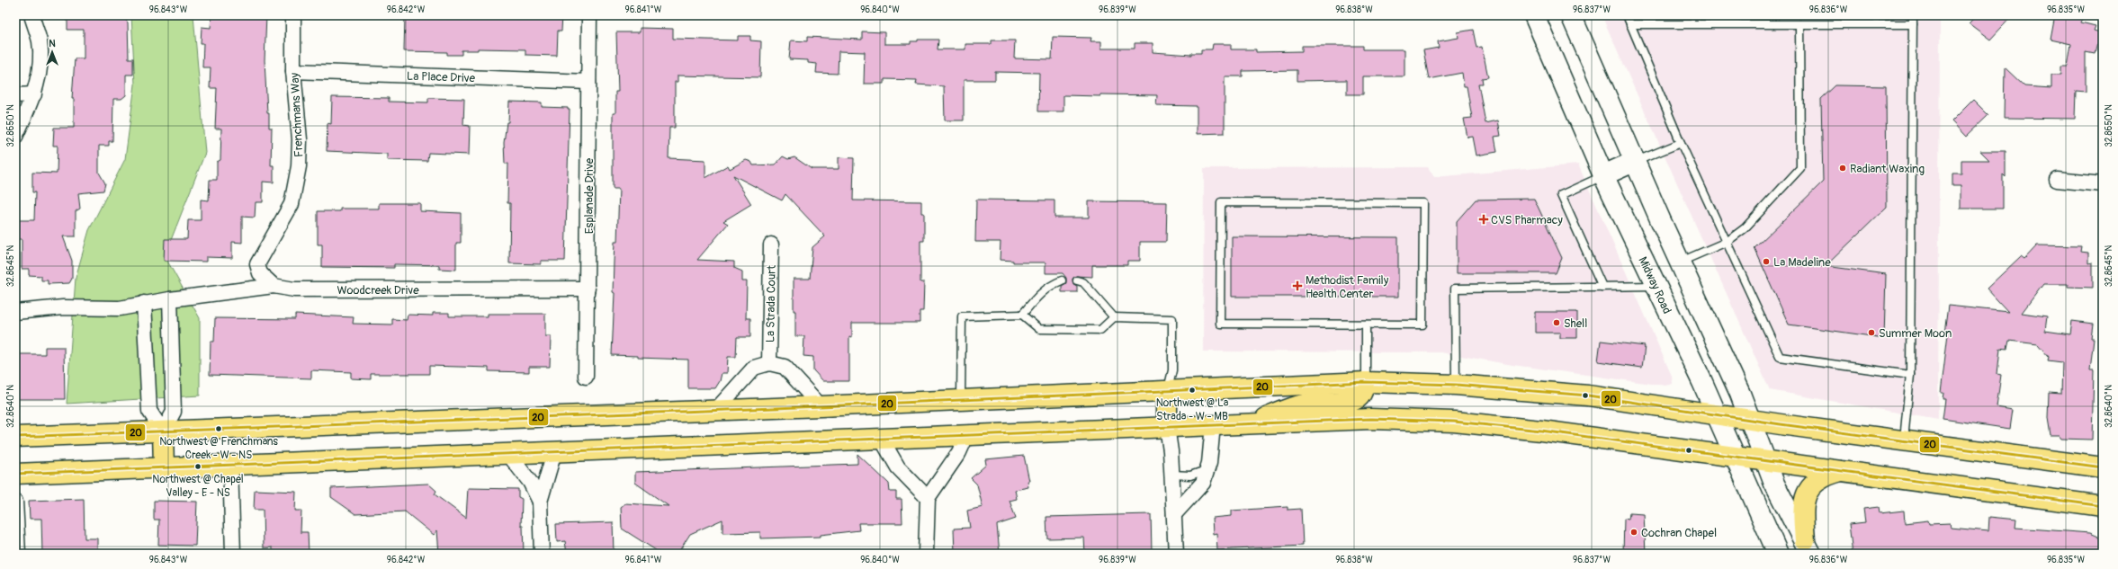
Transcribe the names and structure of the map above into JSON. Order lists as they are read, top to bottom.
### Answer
{
  "streets": {
    "main road": ["Midway Road"],
    "street": [
      "La Place Drive",
      "Frenchmans Way",
      "Esplanade Drive",
      "Woodcreek Drive",
      "La Strada Court"
    ]
  },
  "crossings": [
    ["La Place Drive", "Frenchmans Way"],
    ["La Place Drive", "Esplanade Drive"],
    ["Frenchmans Way", "Woodcreek Drive"],
    ["Esplanade Drive", "Woodcreek Drive"]
  ],
  "places": {
    "other": [
      "Radiant Waxing",
      "La Madeline",
      "Shell",
      "Summer Moon",
      "Northwest @ La Strada - W - MB",
      "Northwest @ Frenchmans Creek - W - NS",
      "Northwest @ Chapel Valley - E - NS",
      "Cochran Chapel"
    ],
    "health": ["CVS Pharmacy", "Methodist Family Health Center"]
  },
  "lines": ["transit line 20"],
  "north": "top",
  "coordinates": [
    "96.843°W",
    "96.842°W",
    "96.841°W",
    "96.840°W",
    "96.839°W",
    "96.838°W",
    "96.837°W",
    "96.836°W",
    "96.835°W",
    "32.8650°N",
    "32.8645°N",
    "32.8640°N"
  ]
}
